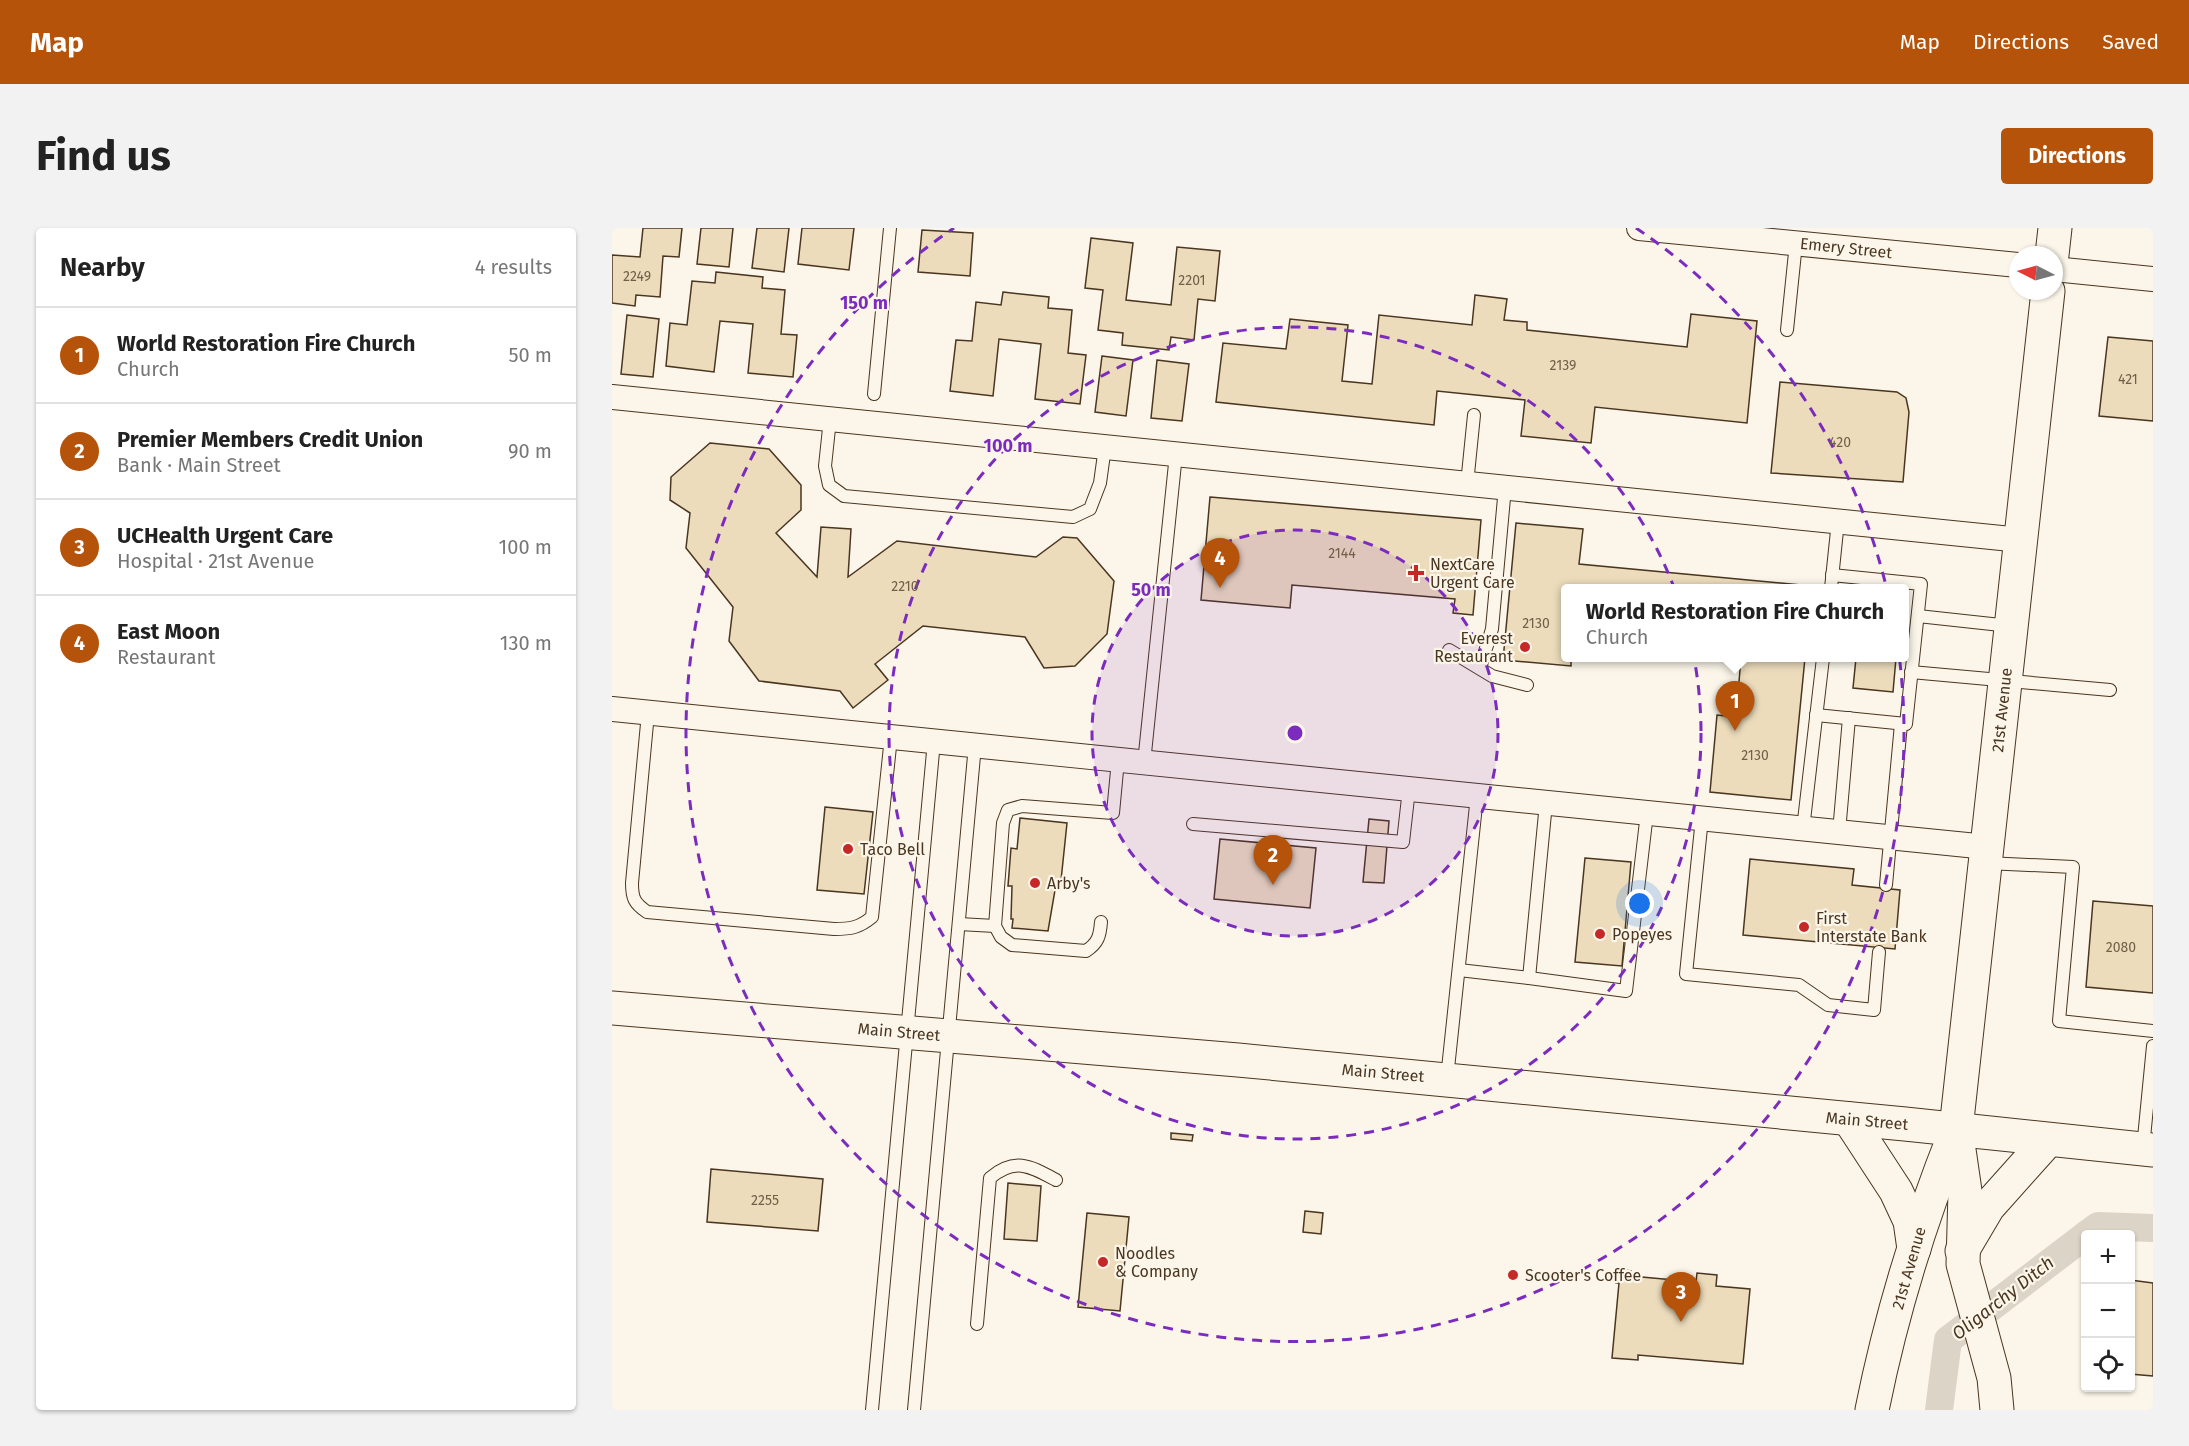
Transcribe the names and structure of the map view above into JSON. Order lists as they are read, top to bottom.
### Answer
{
  "streets": {
    "main road": ["21st Avenue", "Main Street"],
    "street": ["Emery Street"]
  },
  "crossings": [
    ["21st Avenue", "Main Street"]
  ],
  "water": ["Oligarchy Ditch"],
  "places": {
    "health": ["NextCare Urgent Care"],
    "other": [
      "Everest Restaurant",
      "Taco Bell",
      "Arby's",
      "First Interstate Bank",
      "Popeyes",
      "Noodles & Company",
      "Scooter's Coffee"
    ]
  },
  "house_numbers": [
    "2249",
    "2201",
    "2139",
    "421",
    "420",
    "2144",
    "2210",
    "2130",
    "2130",
    "2080",
    "2255"
  ],
  "north": "left",
  "page": {
    "header": "Map",
    "nav": ["Map", "Directions", "Saved"],
    "buttons": "Directions",
    "title": "Find us",
    "heading": ["Nearby", "4 results"],
    "list": [
      {
        "mark": "1",
        "name": "World Restoration Fire Church",
        "note": "Church",
        "value": "50 m"
      },
      {
        "mark": "2",
        "name": "Premier Members Credit Union",
        "note": "Bank · Main Street",
        "value": "90 m"
      },
      {
        "mark": "3",
        "name": "UCHealth Urgent Care",
        "note": "Hospital · 21st Avenue",
        "value": "100 m"
      },
      {
        "mark": "4",
        "name": "East Moon",
        "note": "Restaurant",
        "value": "130 m"
      }
    ],
    "pins": [
      "4",
      "1",
      "2",
      "3"
    ],
    "popup": ["World Restoration Fire Church", "Church"],
    "map_buttons": ["+", "−"]
  },
  "rings": ["150 m", "100 m", "50 m"]
}
